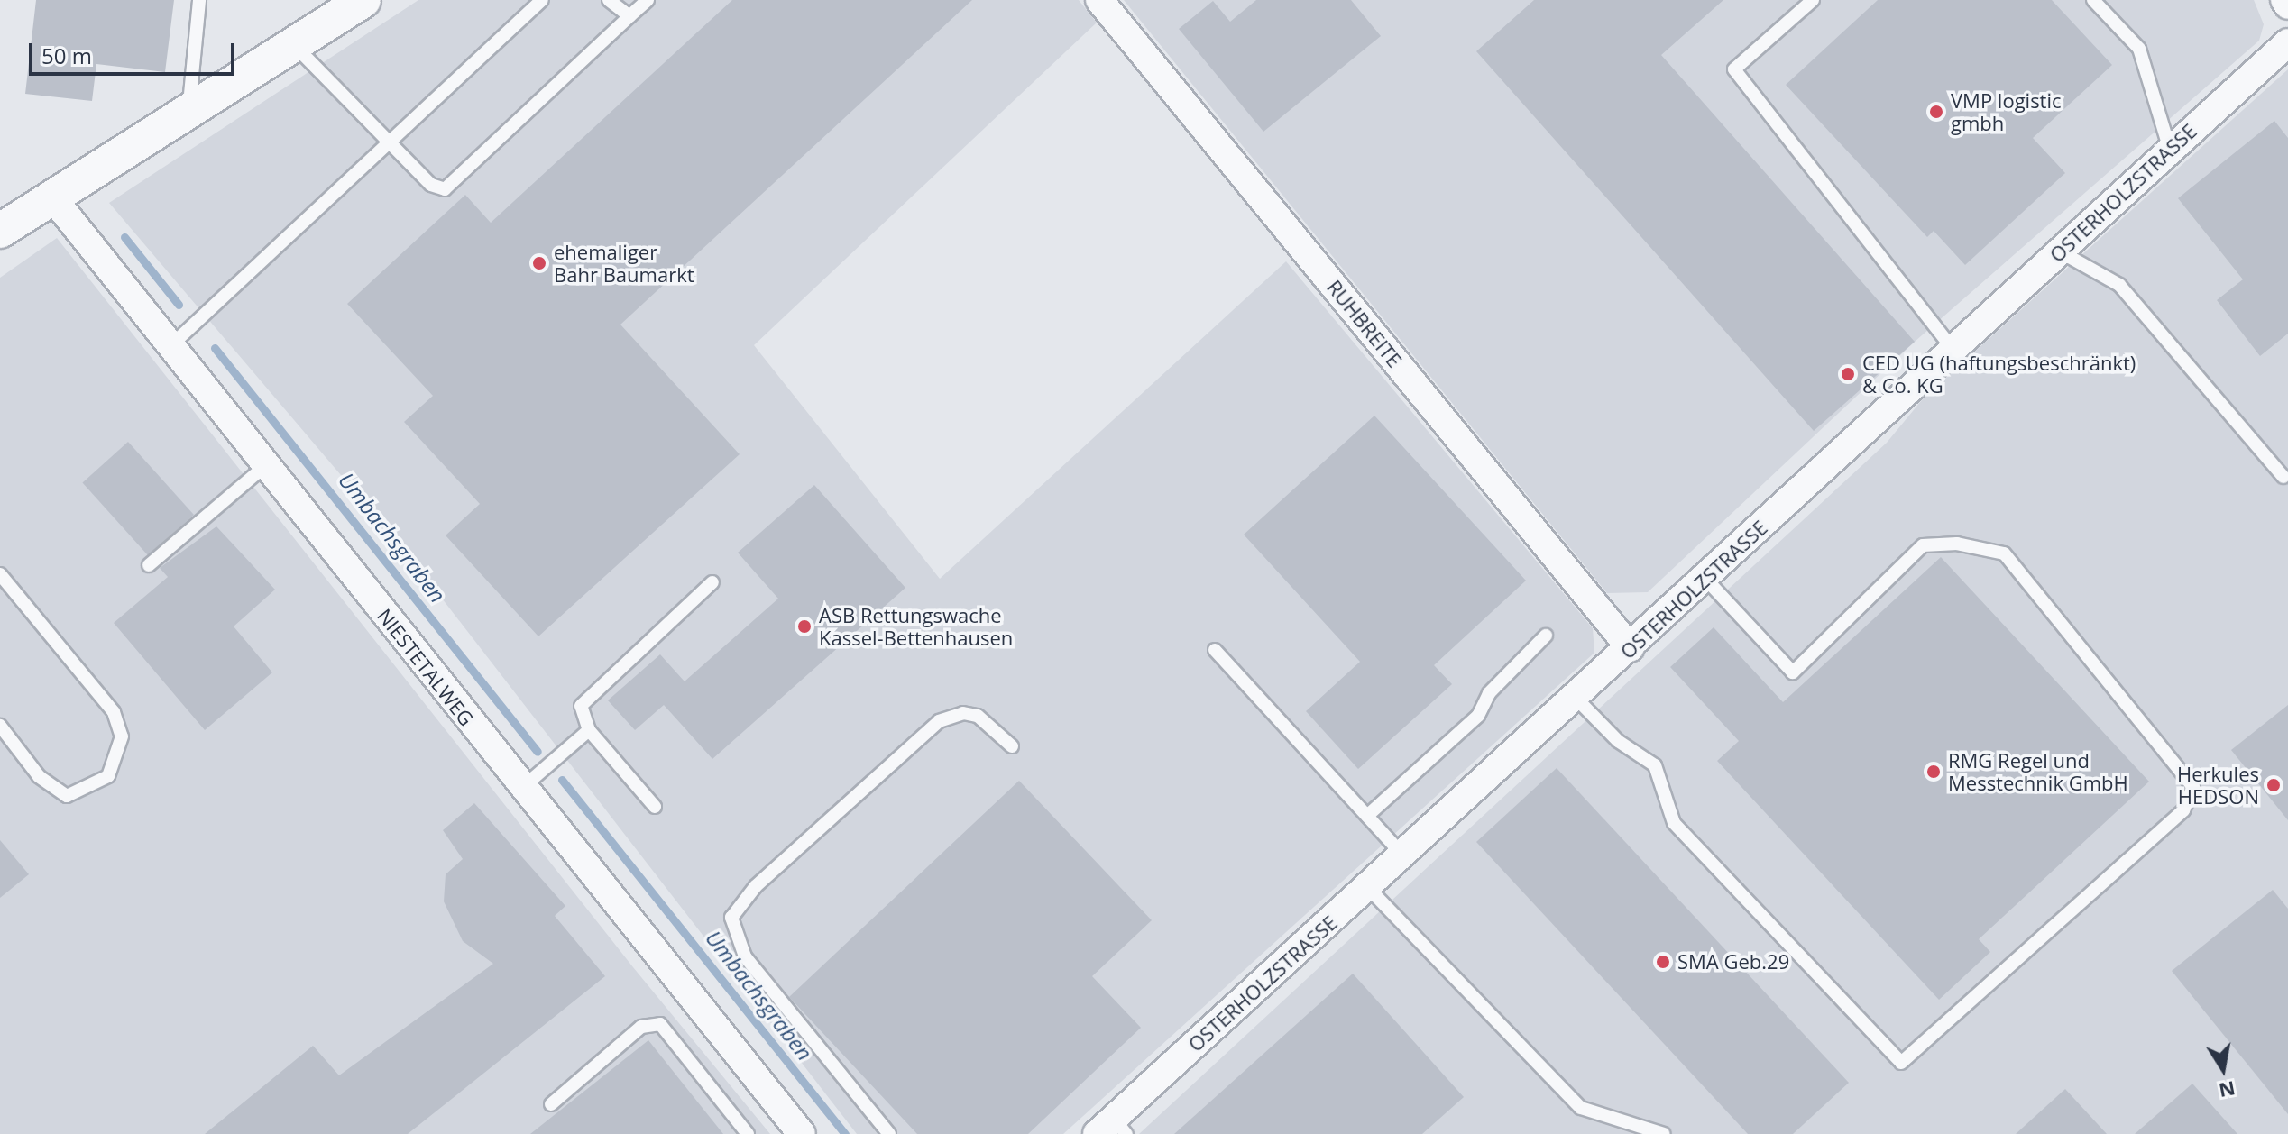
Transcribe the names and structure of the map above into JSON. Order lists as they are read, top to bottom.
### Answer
{
  "streets": {
    "street": ["OSTERHOLZSTRASSE", "RUHBREITE", "NIESTETALWEG"]
  },
  "crossings": [
    ["OSTERHOLZSTRASSE", "RUHBREITE"]
  ],
  "water": ["Umbachsgraben"],
  "places": [
    "VMP logistic gmbh",
    "ehemaliger Bahr Baumarkt",
    "CED UG (haftungsbeschränkt) & Co. KG",
    "ASB Rettungswache Kassel-Bettenhausen",
    "RMG Regel und Messtechnik GmbH",
    "Herkules HEDSON",
    "SMA Geb.29"
  ],
  "scale_bar": "50 m",
  "north": "bottom"
}
